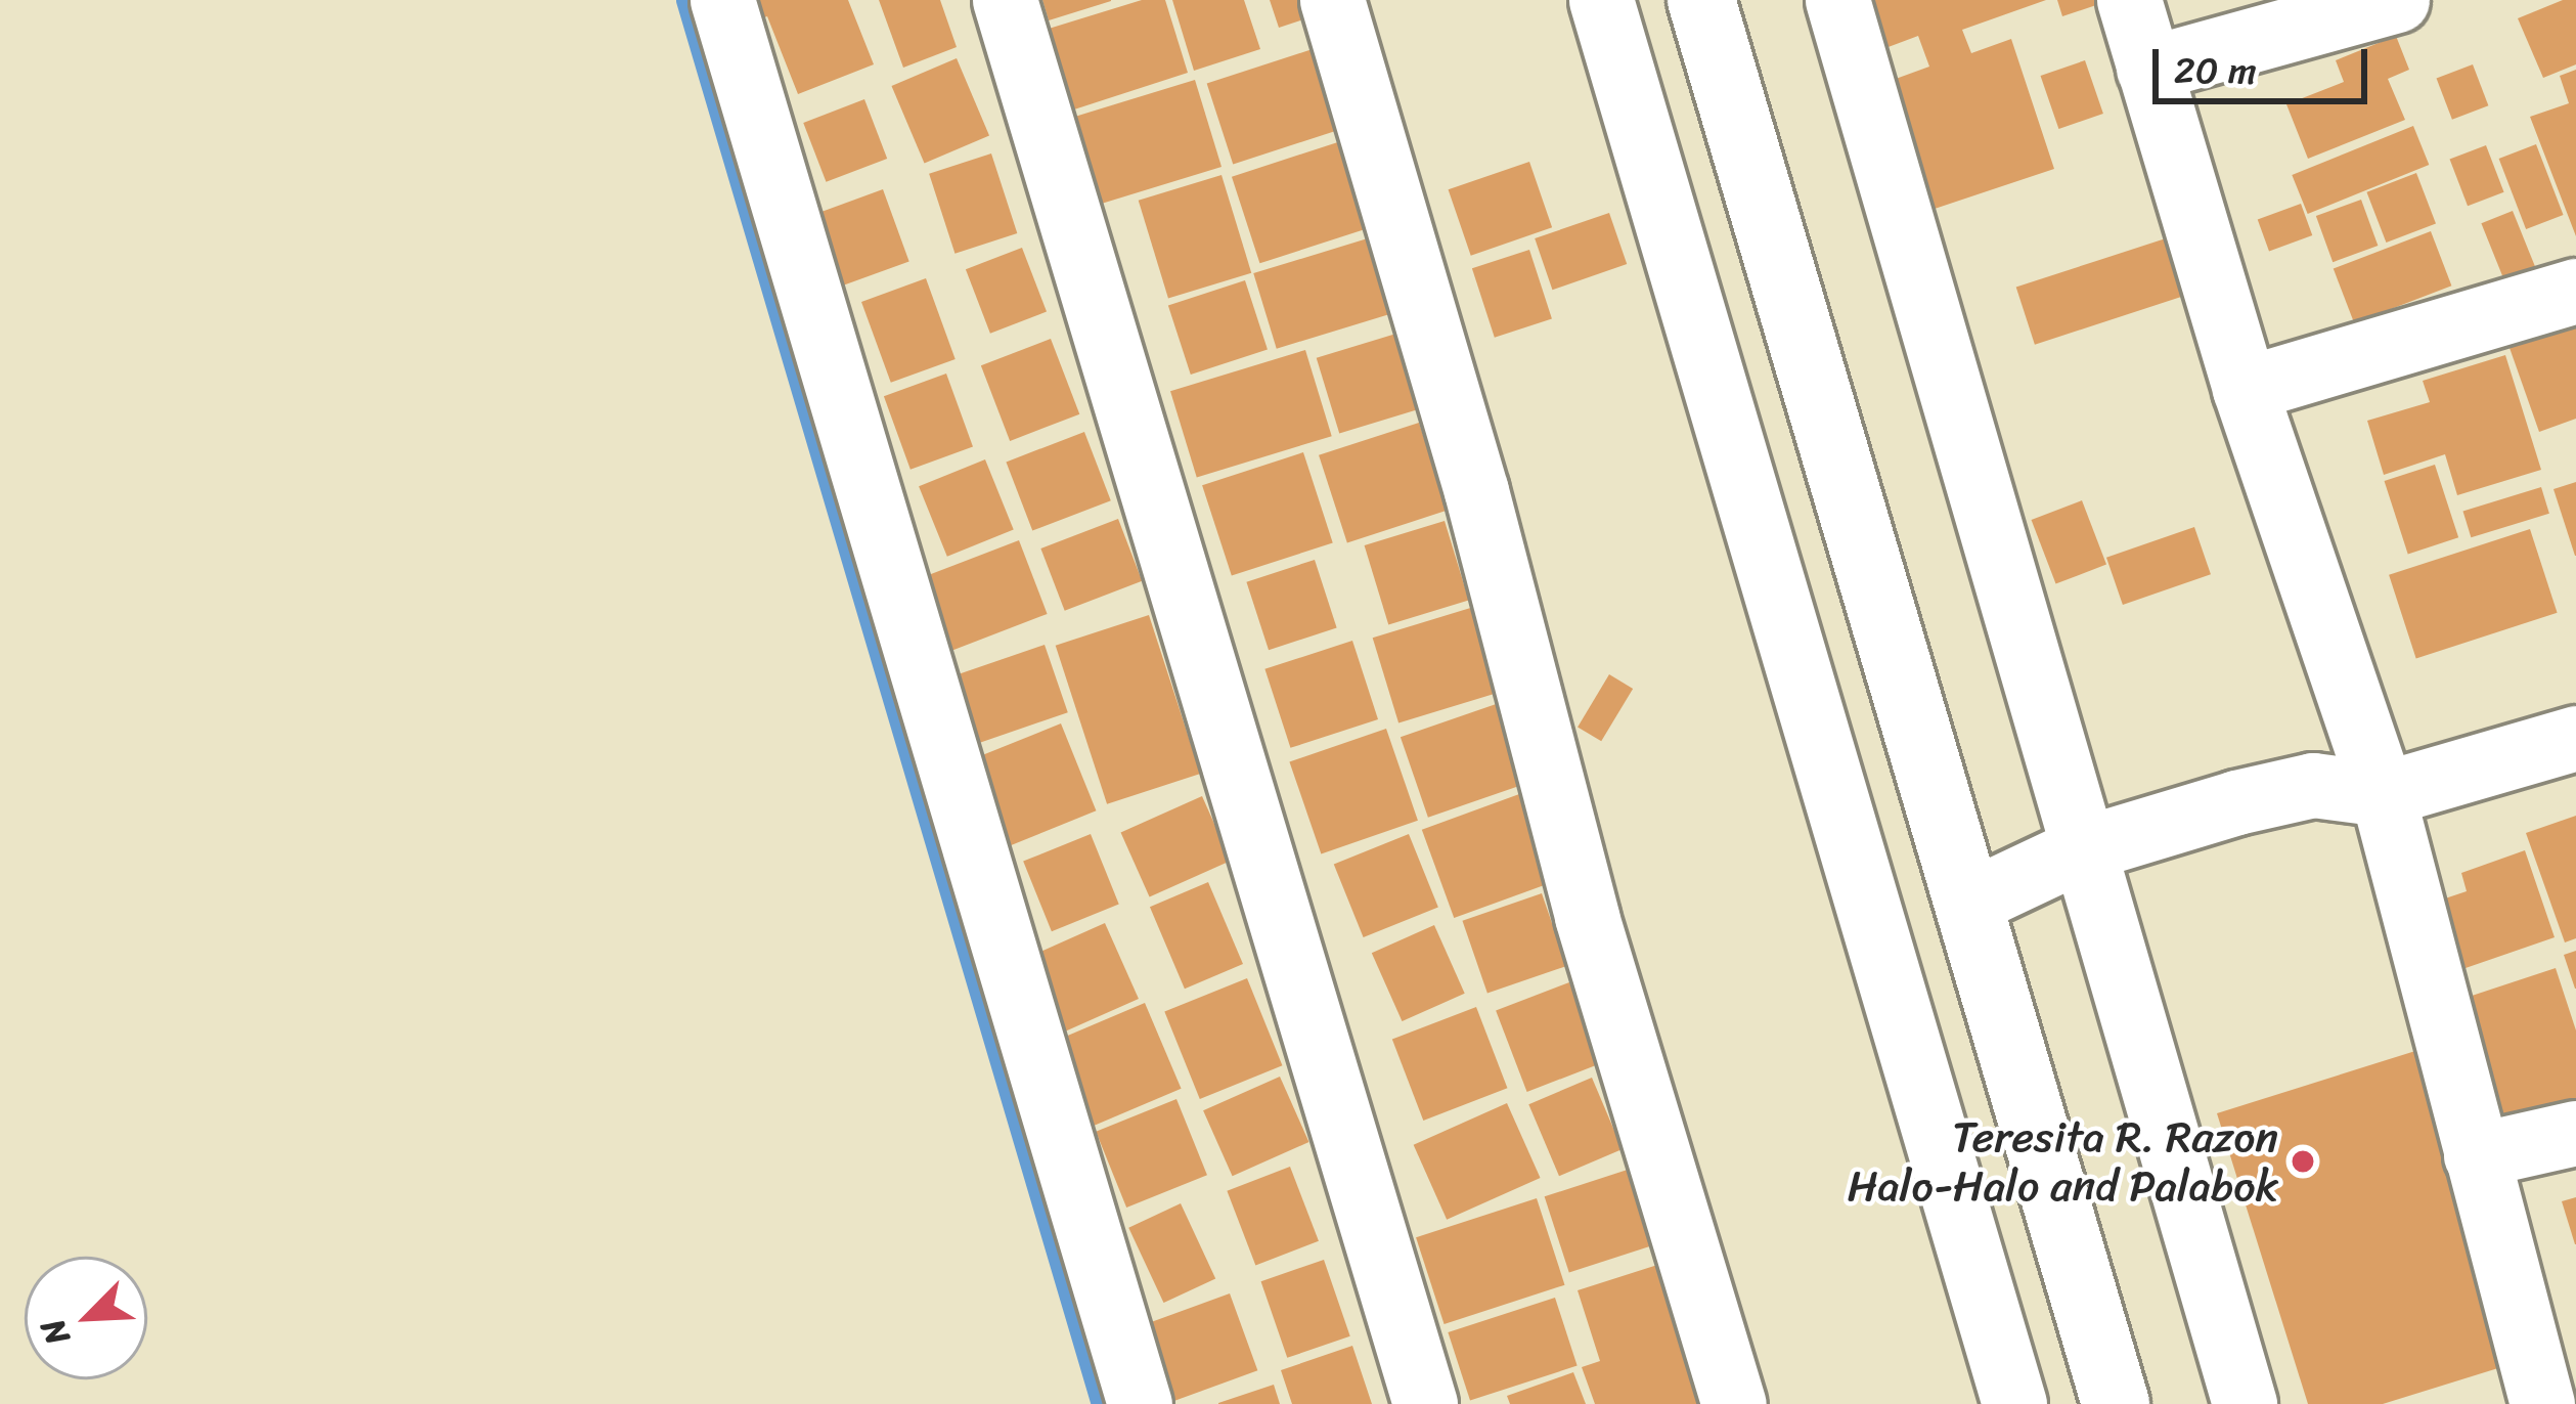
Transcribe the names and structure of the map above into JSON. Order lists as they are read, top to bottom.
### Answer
{
  "places": ["Teresita R. Razon Halo-Halo and Palabok"],
  "scale_bar": "20 m",
  "north": "bottom left"
}
